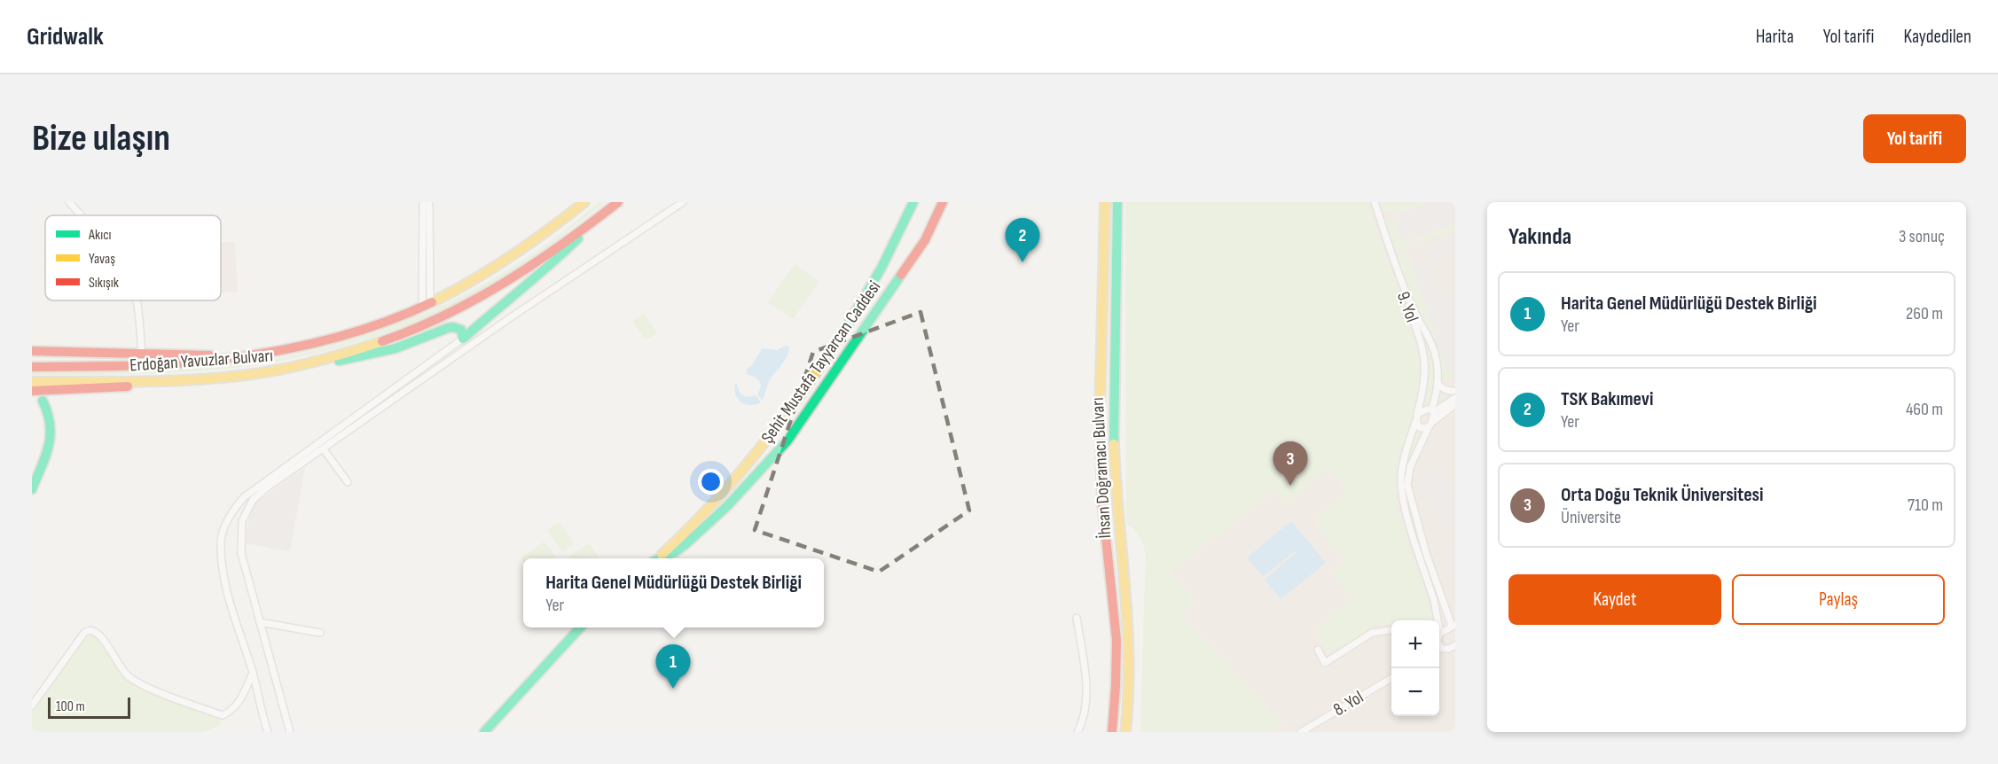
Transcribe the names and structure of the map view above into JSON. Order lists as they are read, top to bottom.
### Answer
{
  "streets": {
    "main road": ["Erdoğan Yavuzlar Bulvarı", "Şehit Mustafa Tayyarcan Caddesi", "İhsan Doğramacı Bulvarı"],
    "street": ["9. Yol", "8. Yol"]
  },
  "legend": ["Akıcı", "Yavaş", "Sıkışık"],
  "scale_bar": "100 m",
  "page": {
    "header": "Gridwalk",
    "nav": ["Harita", "Yol tarifi", "Kaydedilen"],
    "buttons": [
      "Yol tarifi",
      ["Kaydet", "Paylaş"]
    ],
    "title": "Bize ulaşın",
    "heading": ["Yakında", "3 sonuç"],
    "pins": ["2", "3", "1"],
    "list": [
      {
        "mark": "1",
        "name": "Harita Genel Müdürlüğü Destek Birliği",
        "note": "Yer",
        "value": "260 m"
      },
      {
        "mark": "2",
        "name": "TSK Bakımevi",
        "note": "Yer",
        "value": "460 m"
      },
      {
        "mark": "3",
        "name": "Orta Doğu Teknik Üniversitesi",
        "note": "Üniversite",
        "value": "710 m"
      }
    ],
    "popup": ["Harita Genel Müdürlüğü Destek Birliği", "Yer"],
    "map_buttons": ["+", "−"],
    "scale": "100 m"
  }
}
